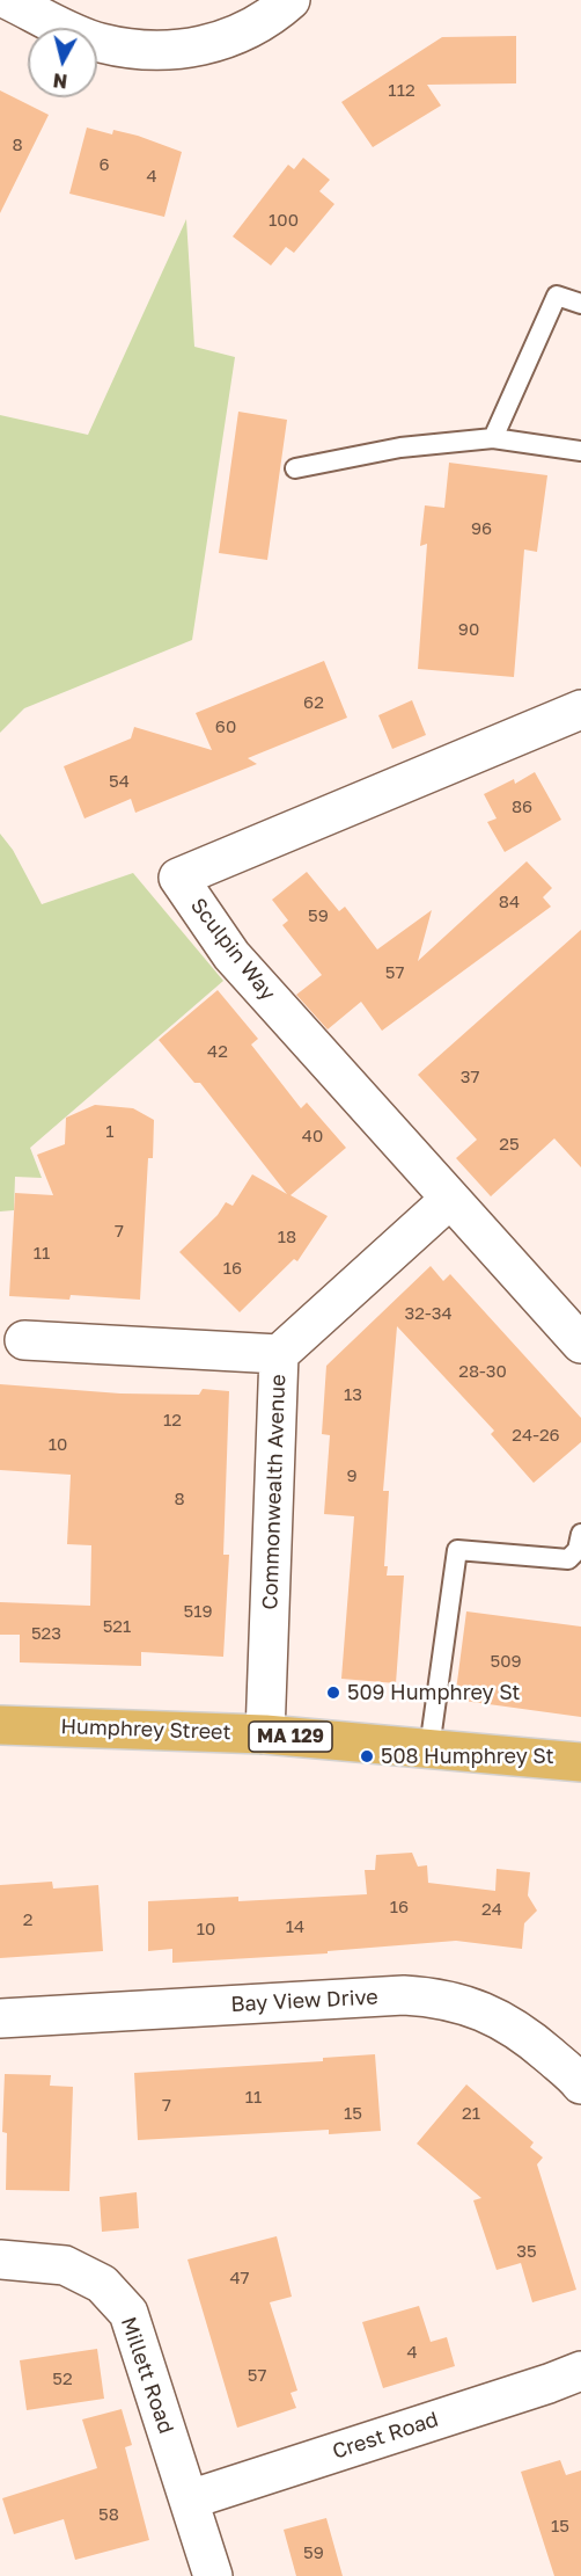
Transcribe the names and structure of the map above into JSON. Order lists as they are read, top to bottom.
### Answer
{
  "streets": {
    "main road": ["Humphrey Street", "MA 129"],
    "street": [
      "Sculpin Way",
      "Commonwealth Avenue",
      "Bay View Drive",
      "Millett Road",
      "Crest Road"
    ]
  },
  "crossings": [
    ["Sculpin Way", "Commonwealth Avenue"],
    ["Commonwealth Avenue", "Humphrey Street"],
    ["Millett Road", "Crest Road"]
  ],
  "places": ["509 Humphrey St", "508 Humphrey St"],
  "house_numbers": [
    "112",
    "8",
    "6",
    "4",
    "100",
    "96",
    "90",
    "62",
    "60",
    "54",
    "86",
    "84",
    "59",
    "57",
    "42",
    "37",
    "1",
    "40",
    "25",
    "7",
    "18",
    "11",
    "16",
    "32-34",
    "28-30",
    "13",
    "12",
    "24-26",
    "10",
    "9",
    "8",
    "519",
    "521",
    "523",
    "509",
    "16",
    "24",
    "2",
    "14",
    "10",
    "11",
    "7",
    "15",
    "21",
    "35",
    "47",
    "4",
    "57",
    "52",
    "58",
    "15",
    "59"
  ],
  "north": "bottom"
}
